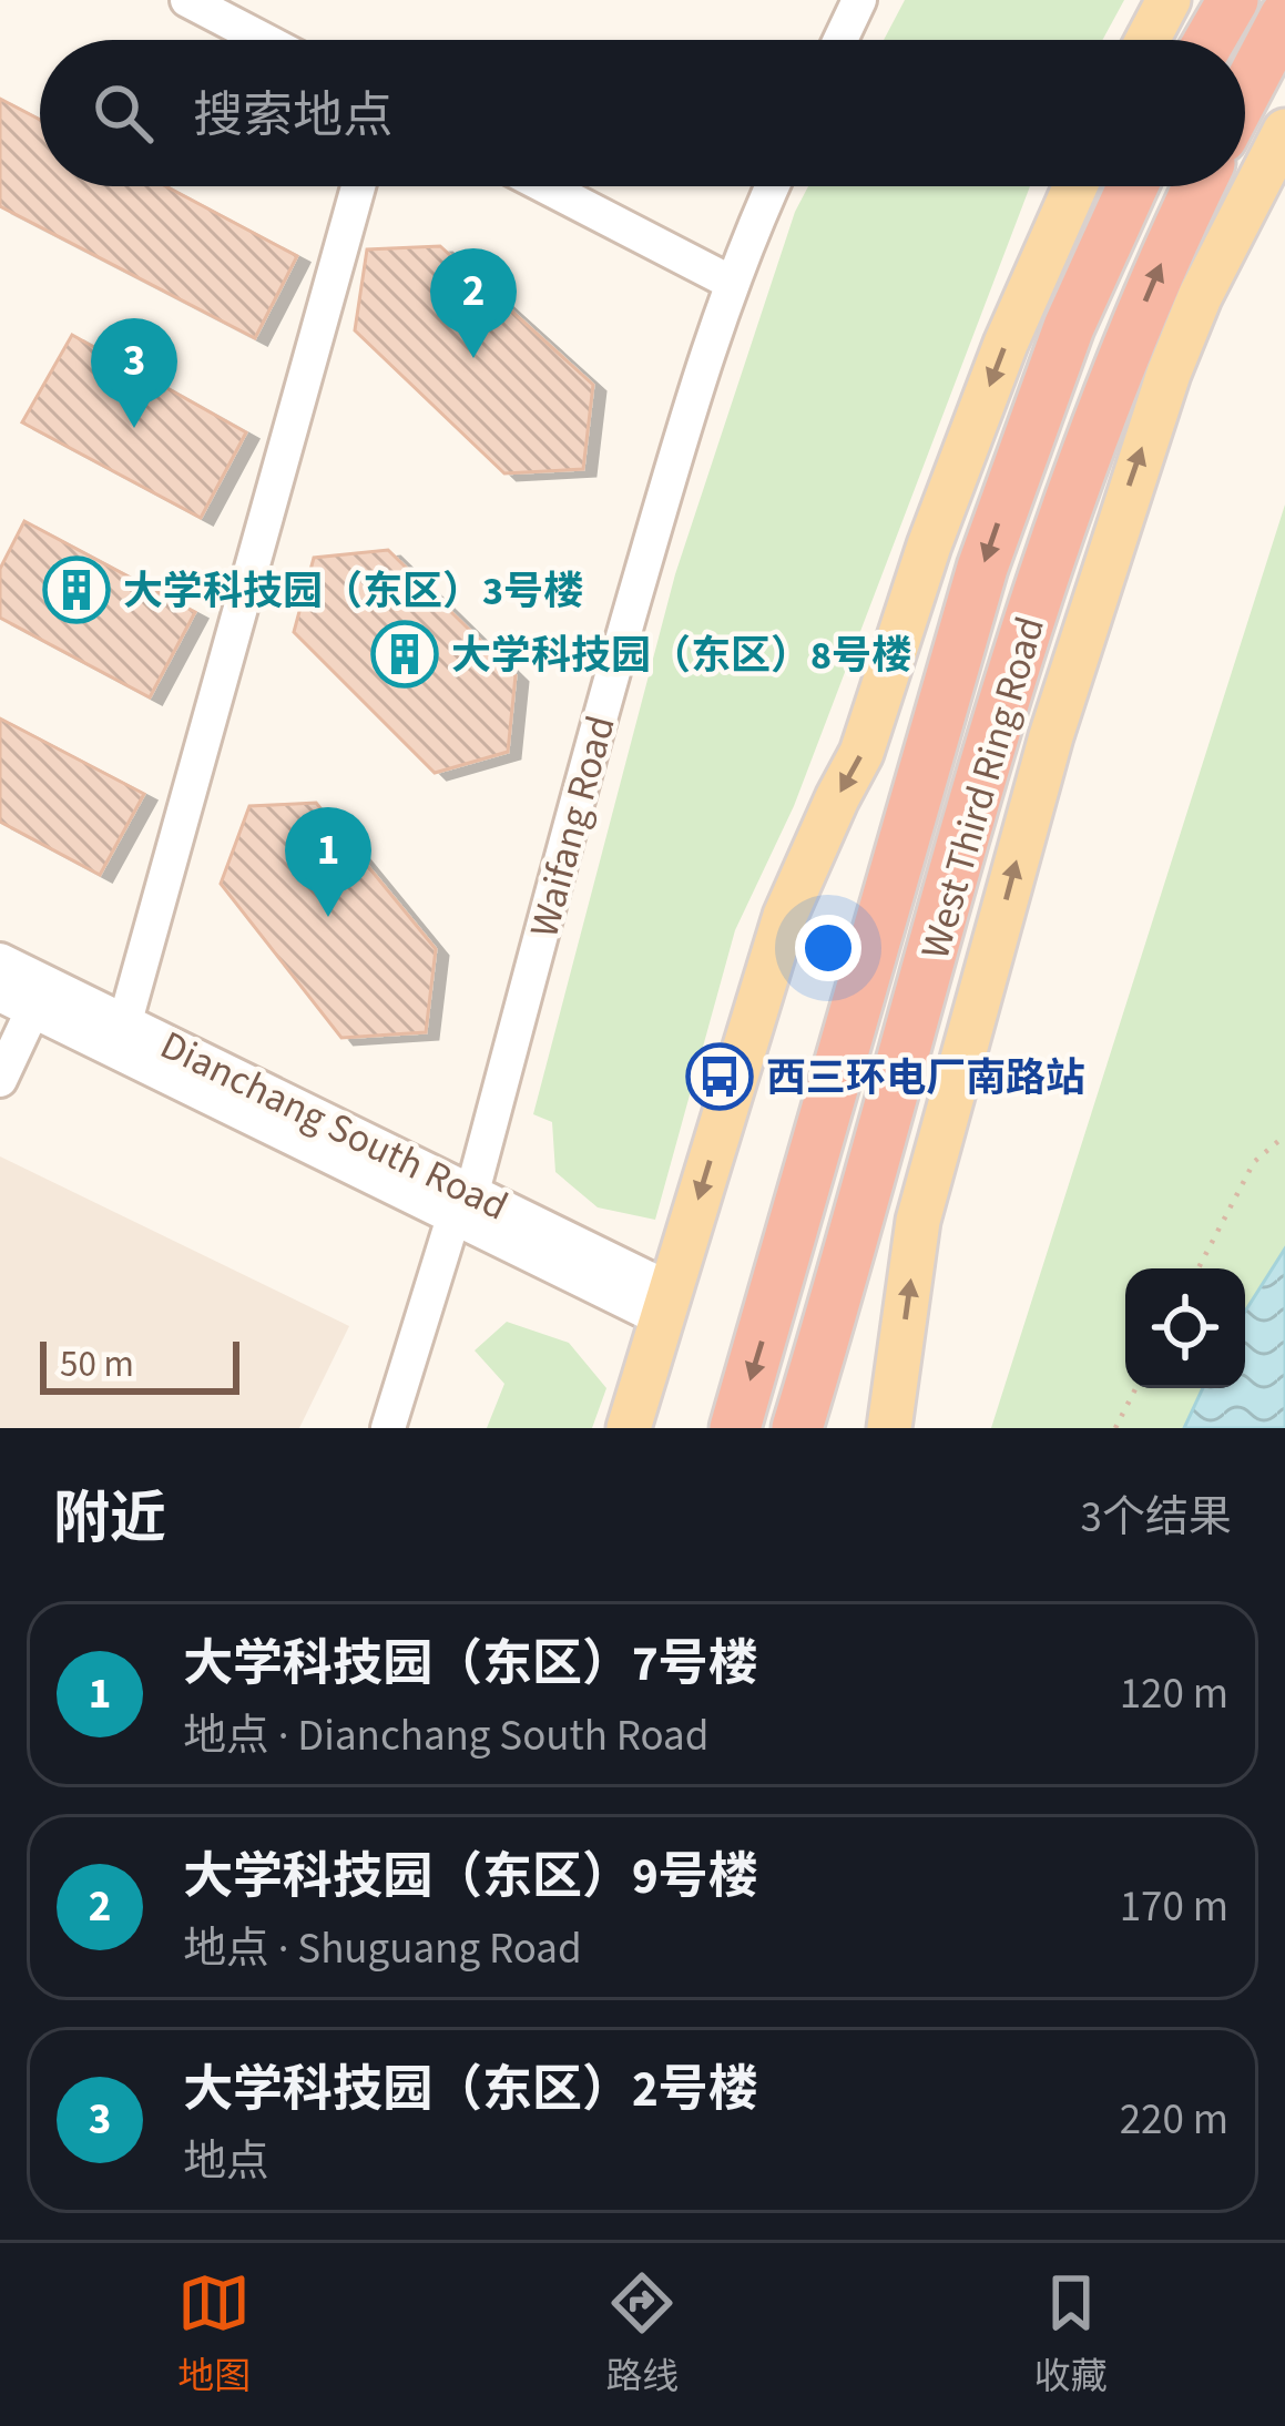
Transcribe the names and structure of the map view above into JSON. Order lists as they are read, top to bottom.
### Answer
{
  "streets": {
    "highway": ["West Third Ring Road"],
    "street": ["Waifang Road", "Dianchang South Road"]
  },
  "crossings": [
    ["Waifang Road", "Dianchang South Road"]
  ],
  "places": {
    "building": ["大学科技园（东区）3号楼", "大学科技园（东区）8号楼"],
    "bus stop": ["西三环电厂南路站"]
  },
  "scale_bar": "50 m",
  "page": {
    "search": "搜索地点",
    "pins": ["2", "3", "1"],
    "scale": "50 m",
    "heading": ["附近", "3个结果"],
    "list": [
      {
        "mark": "1",
        "name": "大学科技园（东区）7号楼",
        "note": "地点 · Dianchang South Road",
        "value": "120 m"
      },
      {
        "mark": "2",
        "name": "大学科技园（东区）9号楼",
        "note": "地点 · Shuguang Road",
        "value": "170 m"
      },
      {
        "mark": "3",
        "name": "大学科技园（东区）2号楼",
        "note": "地点",
        "value": "220 m"
      }
    ],
    "nav": ["地图", "路线", "收藏"]
  }
}
